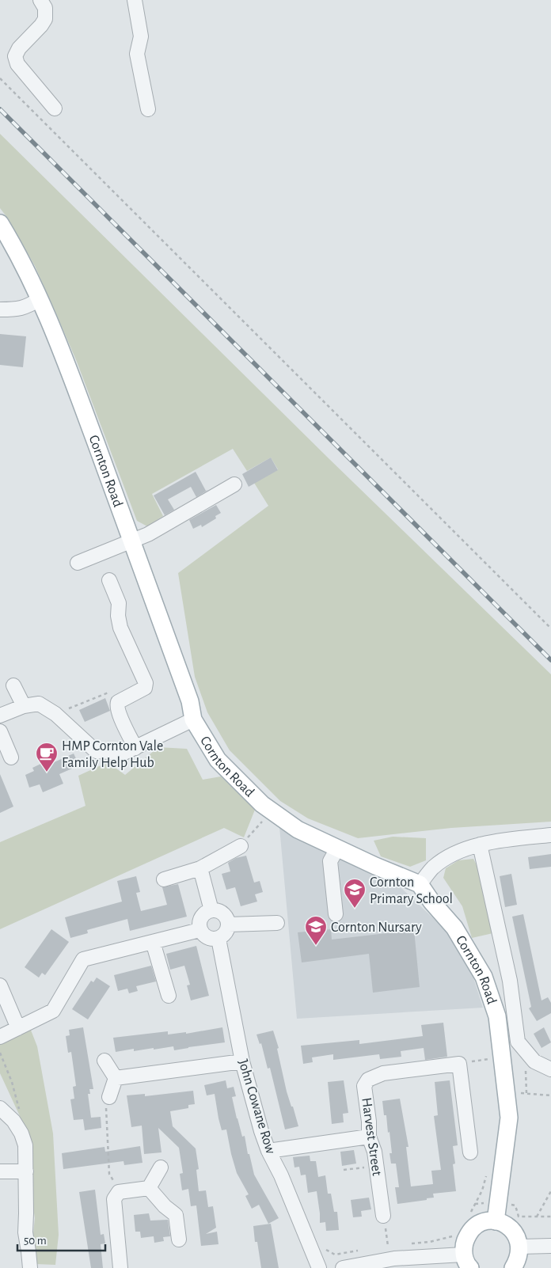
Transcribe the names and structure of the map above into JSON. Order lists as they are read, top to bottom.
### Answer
{
  "streets": {
    "main road": ["Cornton Road"],
    "street": ["John Cowane Row", "Harvest Street"]
  },
  "places": {
    "cafe": ["HMP Cornton Vale Family Help Hub"],
    "school or university": ["Cornton Primary School", "Cornton Nursary"]
  },
  "scale_bar": "50 m"
}
